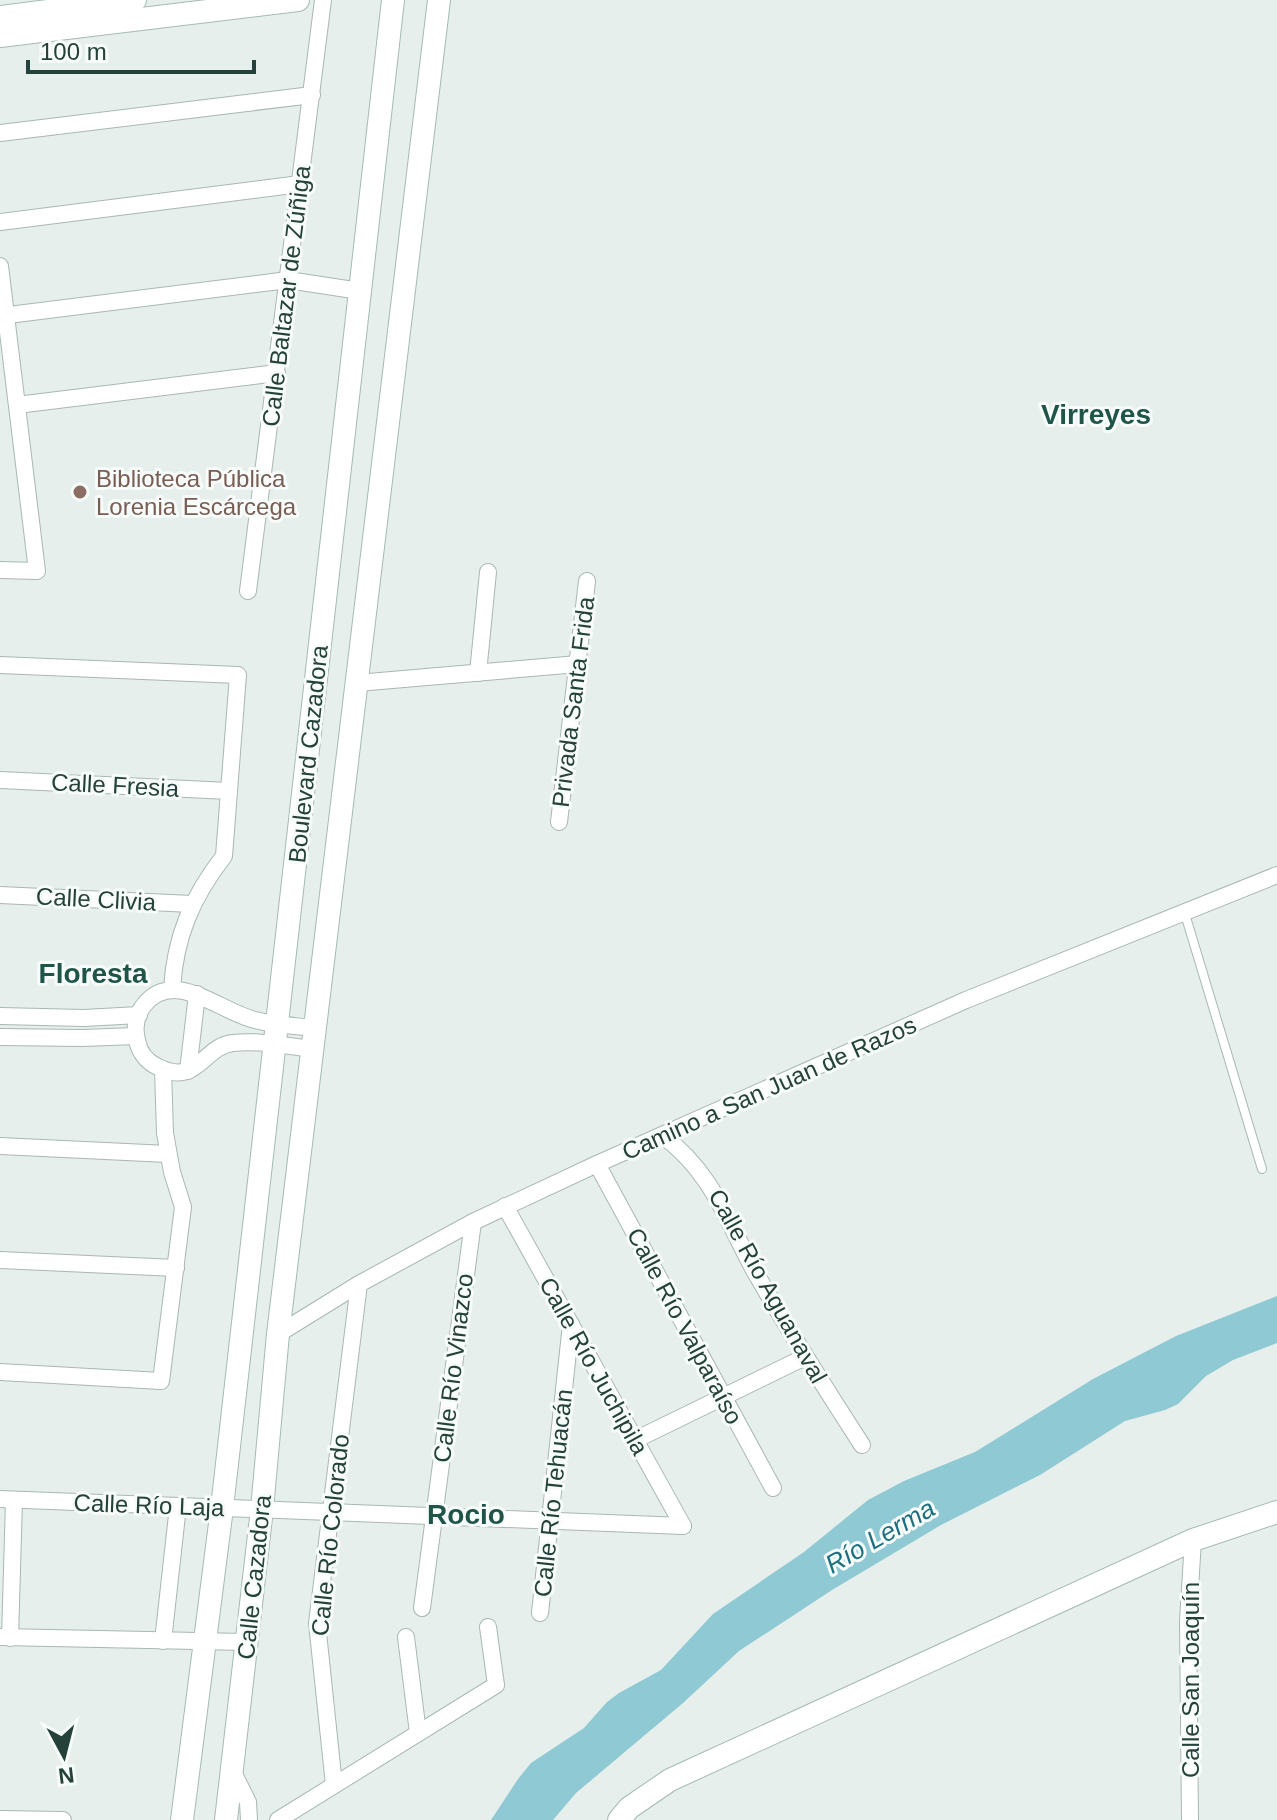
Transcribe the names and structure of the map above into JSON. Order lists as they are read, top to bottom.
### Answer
{
  "streets": {
    "street": [
      "Calle Baltazar de Zúñiga",
      "Privada Santa Frida",
      "Boulevard Cazadora",
      "Calle Fresia",
      "Calle Clivia",
      "Camino a San Juan de Razos",
      "Calle Río Aguanaval",
      "Calle Río Valparaíso",
      "Calle Río Juchipila",
      "Calle Río Vinazco",
      "Calle Río Tehuacán",
      "Calle Río Laja",
      "Calle Río Colorado",
      "Calle Cazadora",
      "Calle San Joaquín"
    ]
  },
  "crossings": [
    ["Boulevard Cazadora", "Camino a San Juan de Razos"],
    ["Boulevard Cazadora", "Calle Río Laja"],
    ["Boulevard Cazadora", "Calle Cazadora"],
    ["Camino a San Juan de Razos", "Calle Río Aguanaval"],
    ["Camino a San Juan de Razos", "Calle Río Valparaíso"],
    ["Camino a San Juan de Razos", "Calle Río Juchipila"],
    ["Camino a San Juan de Razos", "Calle Río Vinazco"],
    ["Camino a San Juan de Razos", "Calle Río Colorado"],
    ["Camino a San Juan de Razos", "Calle Cazadora"],
    ["Calle Río Juchipila", "Calle Río Tehuacán"],
    ["Calle Río Juchipila", "Calle Río Laja"],
    ["Calle Río Vinazco", "Calle Río Laja"],
    ["Calle Río Tehuacán", "Calle Río Laja"],
    ["Calle Río Laja", "Calle Río Colorado"],
    ["Calle Río Laja", "Calle Cazadora"]
  ],
  "districts": ["Virreyes", "Floresta", "Rocio"],
  "water": ["Río Lerma"],
  "places": ["Biblioteca Pública Lorenia Escárcega"],
  "scale_bar": "100 m",
  "north": "bottom"
}
